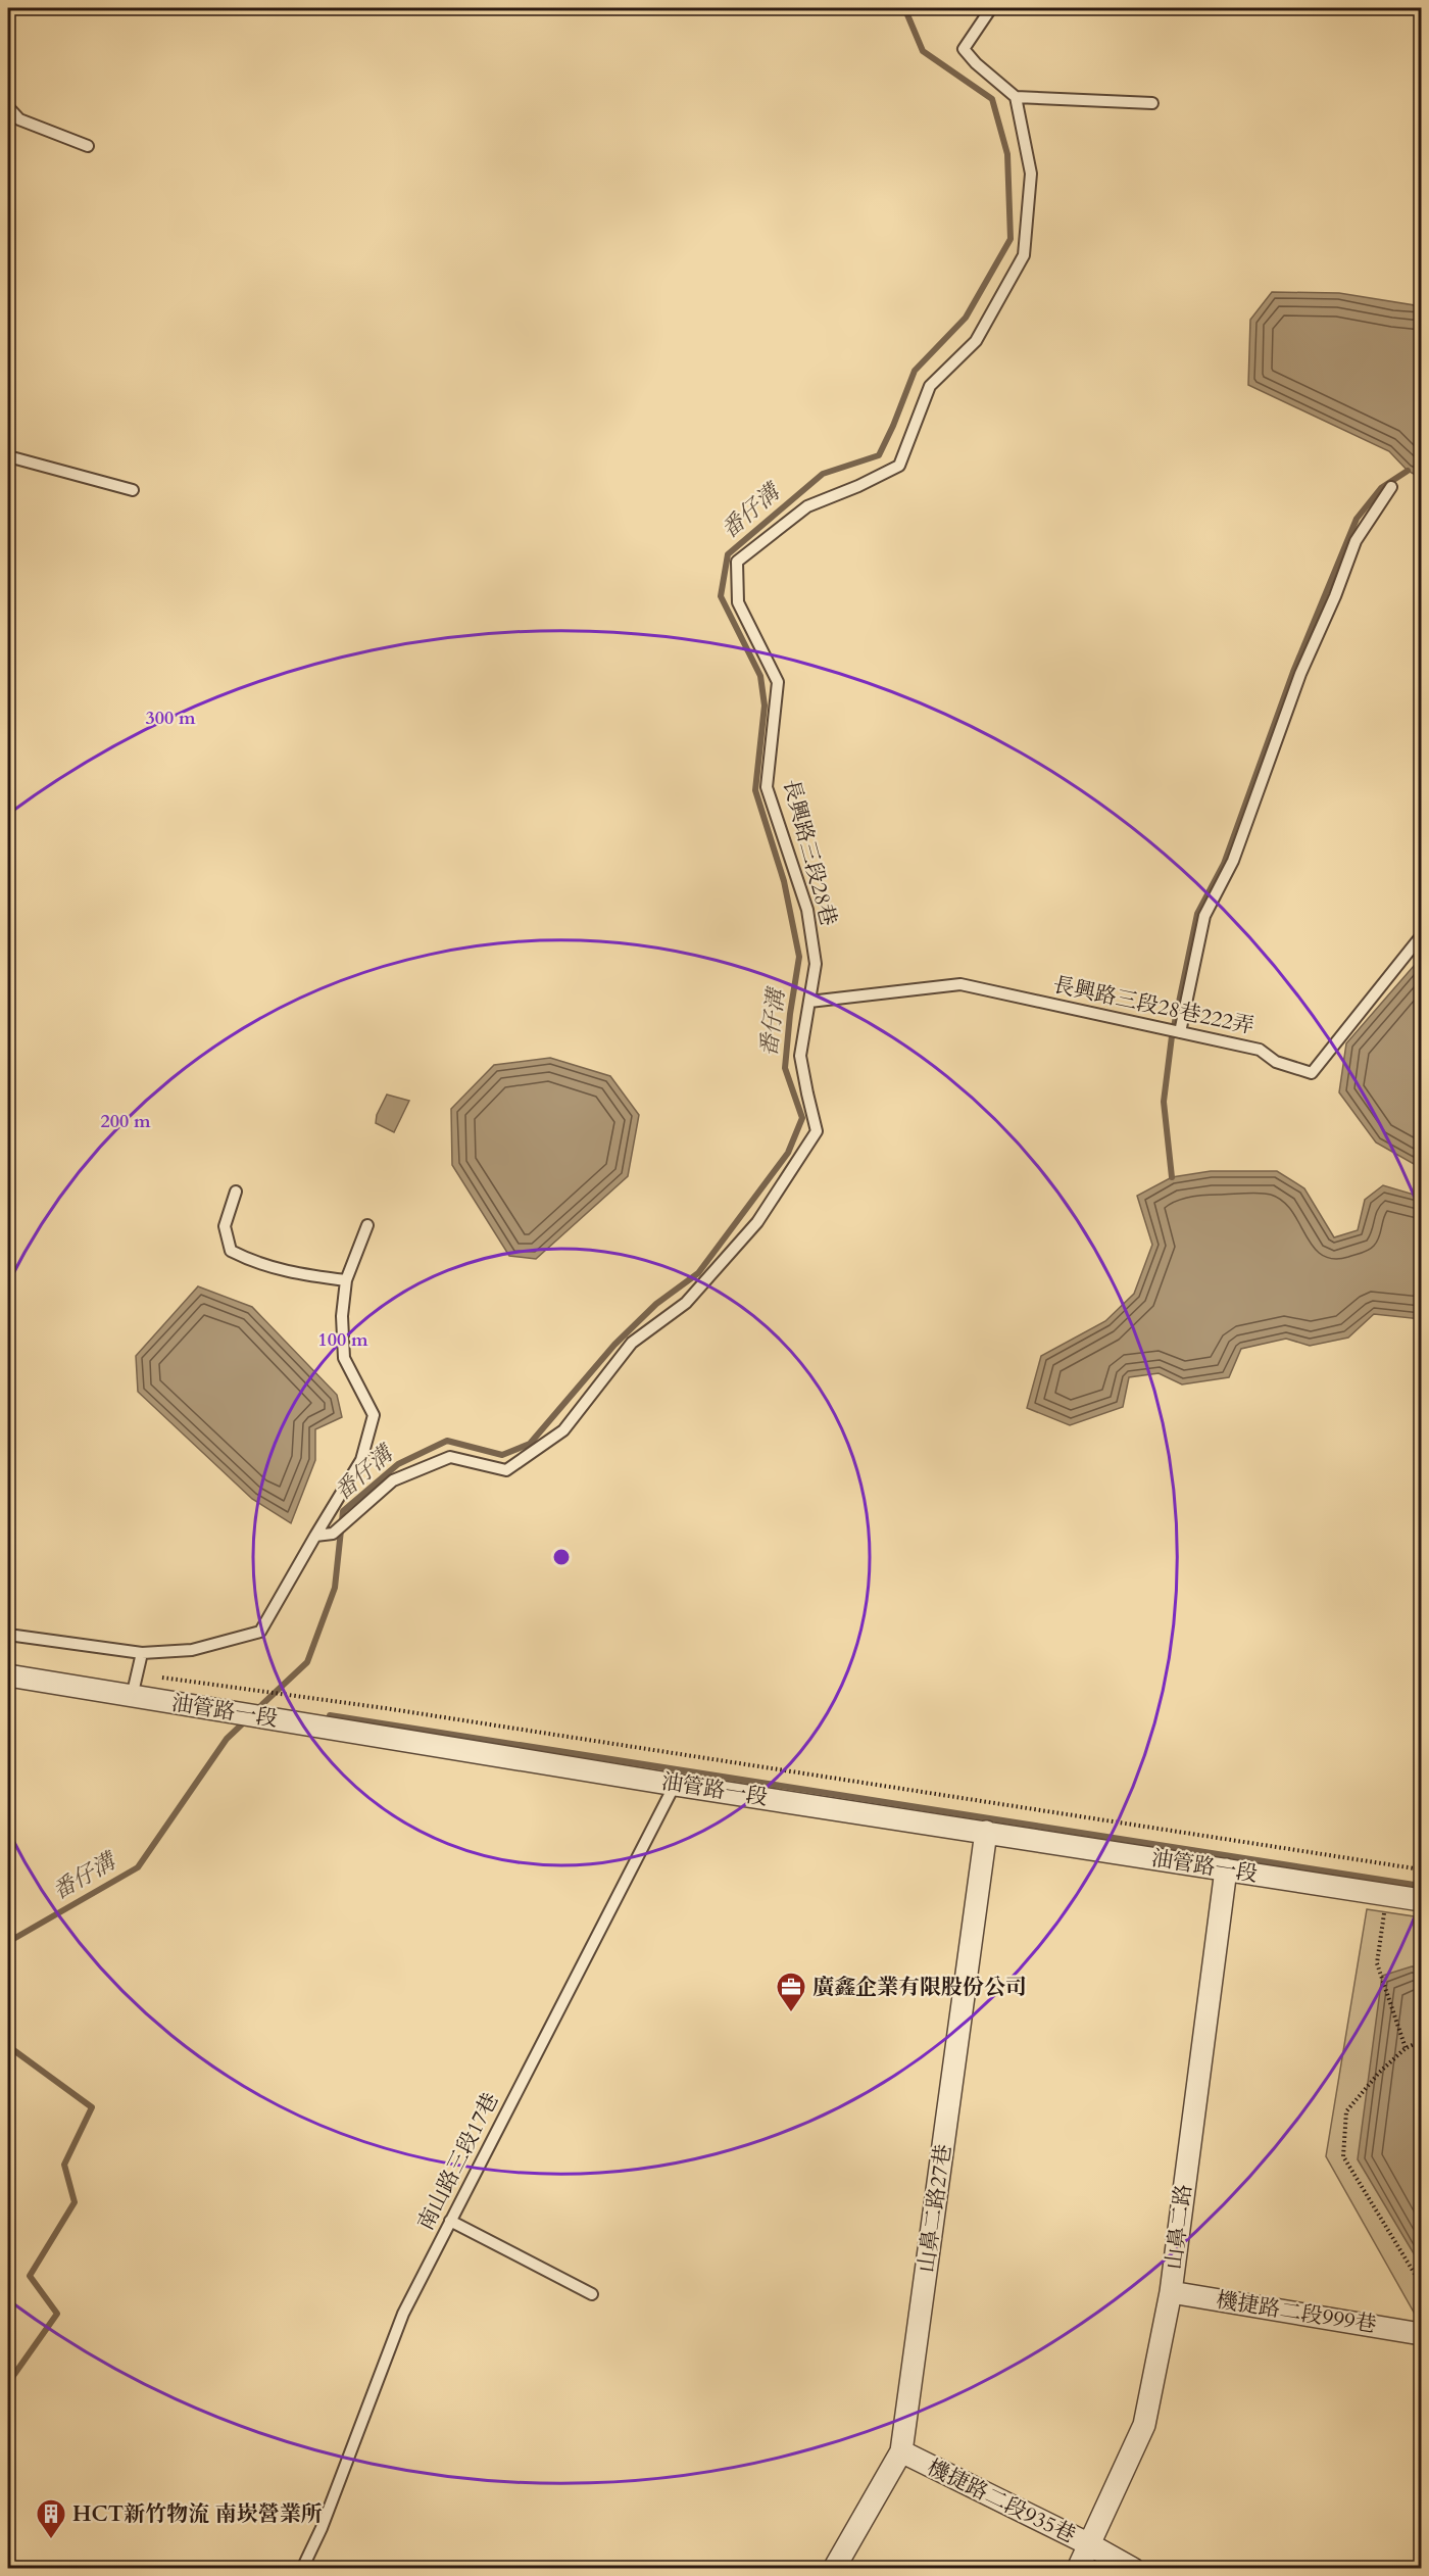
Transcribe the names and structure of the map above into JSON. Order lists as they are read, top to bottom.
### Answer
{
  "streets": {
    "street": [
      "油管路一段",
      "山鼻二路27巷",
      "山鼻二路",
      "機捷路二段999巷",
      "機捷路二段935巷"
    ],
    "lane": ["長興路三段28巷", "長興路三段28巷222弄", "南山路三段17巷"]
  },
  "crossings": [
    ["長興路三段28巷", "長興路三段28巷222弄"],
    ["油管路一段", "南山路三段17巷"],
    ["油管路一段", "山鼻二路27巷"],
    ["油管路一段", "山鼻二路"],
    ["山鼻二路27巷", "機捷路二段935巷"],
    ["山鼻二路", "機捷路二段999巷"],
    ["山鼻二路", "機捷路二段935巷"]
  ],
  "water": ["番仔溝"],
  "places": {
    "office": ["廣鑫企業有限股份公司"],
    "building": ["HCT新竹物流 南崁營業所"]
  },
  "rings": ["300 m", "200 m", "100 m"]
}
